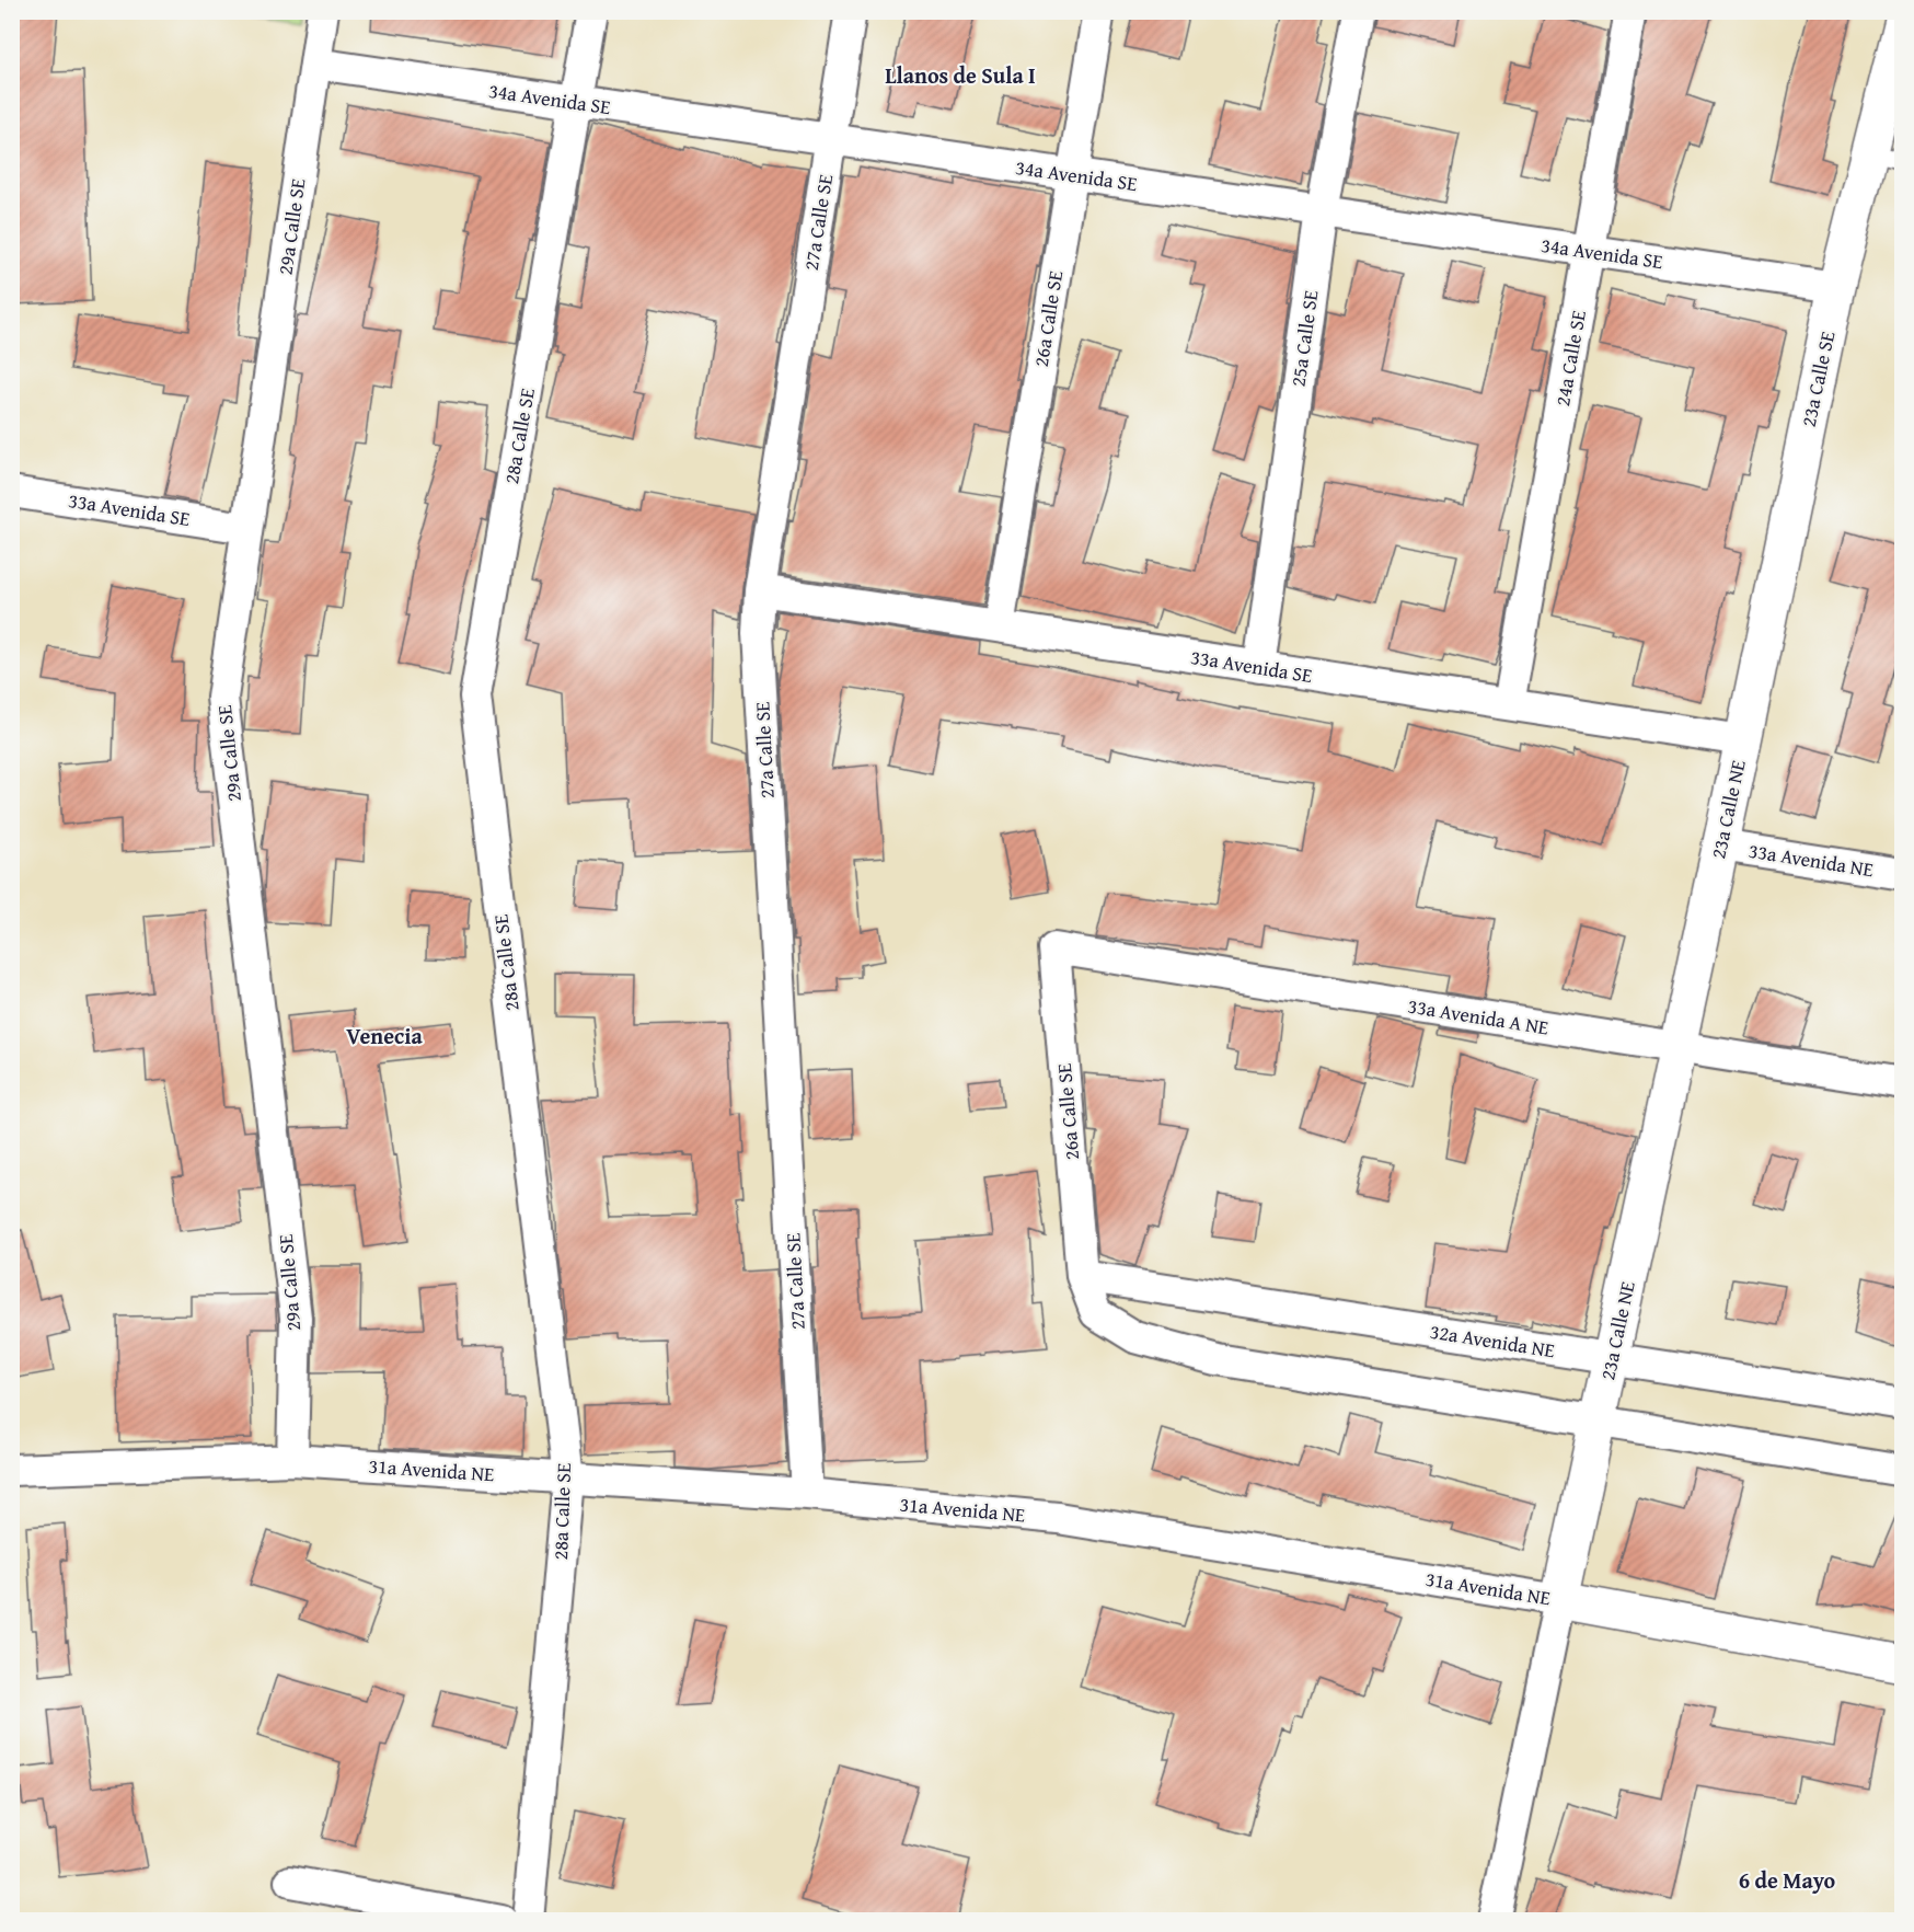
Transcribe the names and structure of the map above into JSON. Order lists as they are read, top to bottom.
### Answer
{
  "streets": {
    "street": [
      "34a Avenida SE",
      "27a Calle SE",
      "29a Calle SE",
      "26a Calle SE",
      "25a Calle SE",
      "24a Calle SE",
      "23a Calle SE",
      "28a Calle SE",
      "33a Avenida SE",
      "23a Calle NE",
      "33a Avenida NE",
      "33a Avenida A NE",
      "32a Avenida NE",
      "31a Avenida NE"
    ]
  },
  "crossings": [
    ["34a Avenida SE", "27a Calle SE"],
    ["34a Avenida SE", "29a Calle SE"],
    ["34a Avenida SE", "26a Calle SE"],
    ["34a Avenida SE", "25a Calle SE"],
    ["34a Avenida SE", "24a Calle SE"],
    ["34a Avenida SE", "23a Calle SE"],
    ["34a Avenida SE", "28a Calle SE"],
    ["27a Calle SE", "33a Avenida SE"],
    ["27a Calle SE", "31a Avenida NE"],
    ["29a Calle SE", "33a Avenida SE"],
    ["29a Calle SE", "31a Avenida NE"],
    ["26a Calle SE", "33a Avenida SE"],
    ["26a Calle SE", "33a Avenida A NE"],
    ["26a Calle SE", "32a Avenida NE"],
    ["25a Calle SE", "33a Avenida SE"],
    ["24a Calle SE", "33a Avenida SE"],
    ["23a Calle SE", "33a Avenida SE"],
    ["23a Calle SE", "23a Calle NE"],
    ["28a Calle SE", "31a Avenida NE"],
    ["33a Avenida SE", "23a Calle NE"],
    ["23a Calle NE", "33a Avenida NE"],
    ["23a Calle NE", "33a Avenida A NE"],
    ["23a Calle NE", "32a Avenida NE"],
    ["23a Calle NE", "31a Avenida NE"]
  ],
  "districts": ["Llanos de Sula I", "Venecia", "6 de Mayo"]
}
